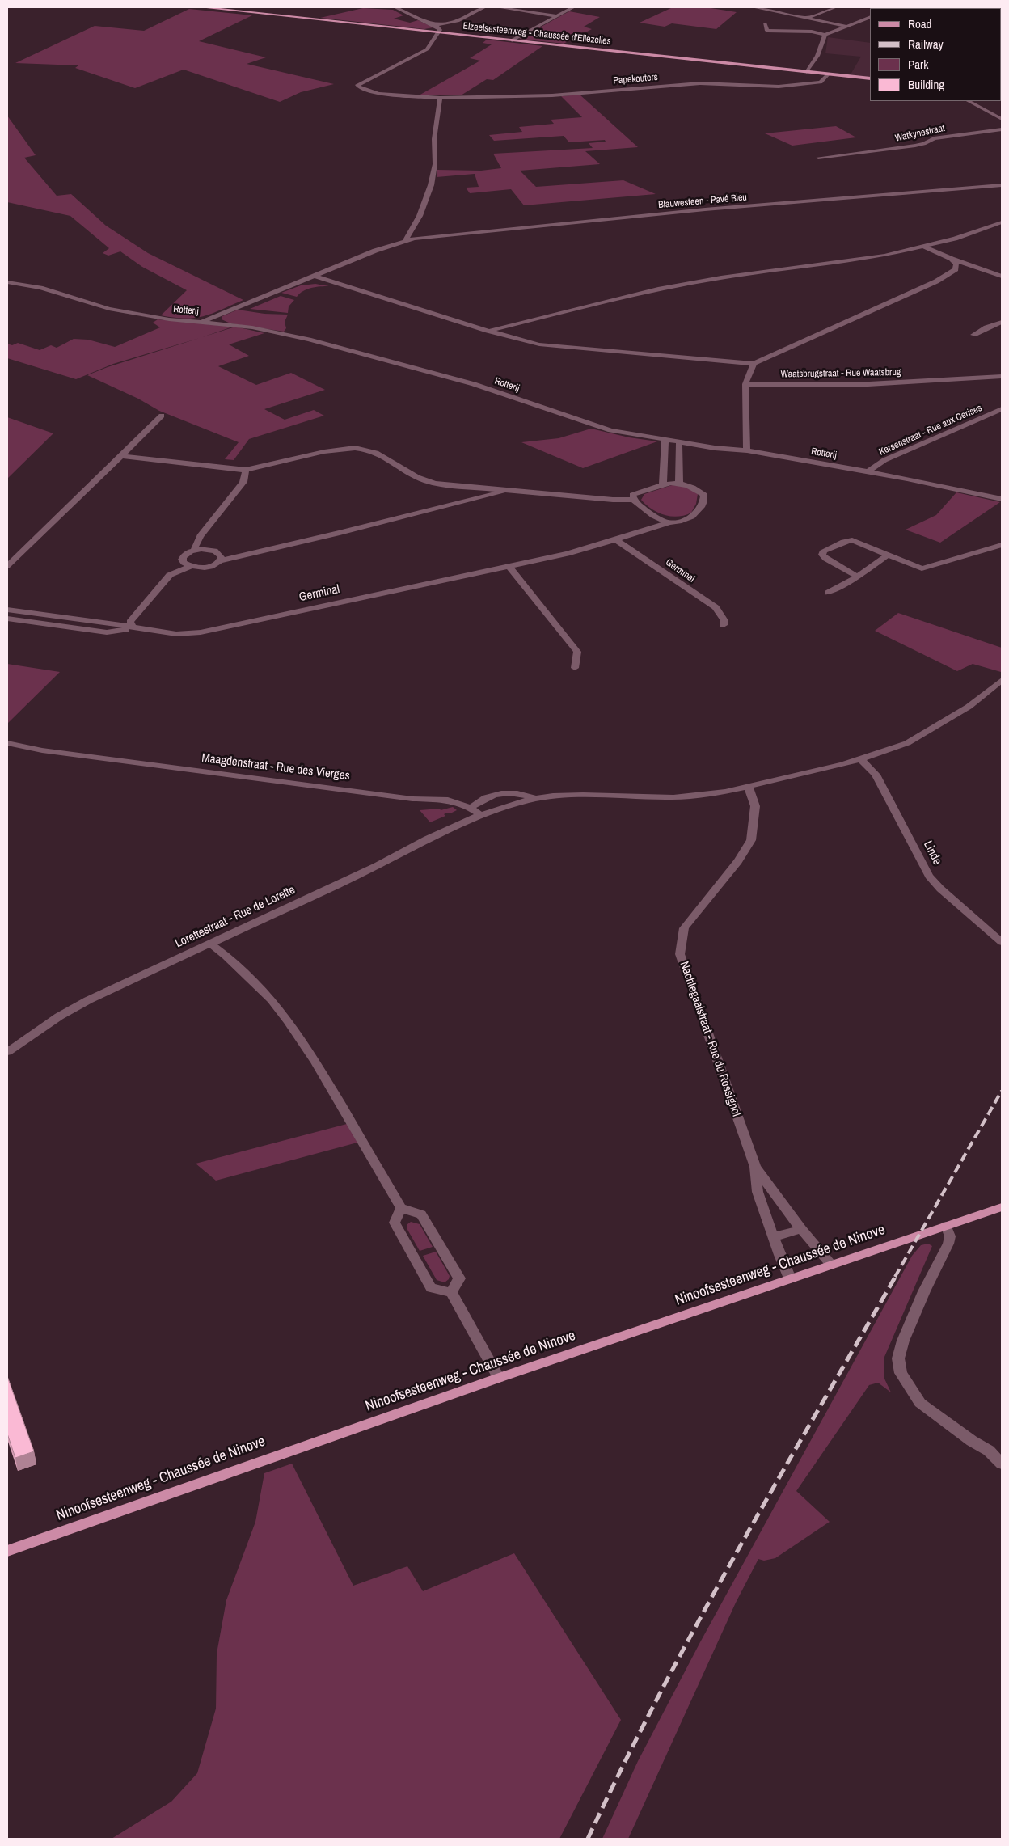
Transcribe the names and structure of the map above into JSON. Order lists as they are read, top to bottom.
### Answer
{
  "streets": {
    "main road": ["Elzeelsesteenweg - Chaussée d'Ellezelles", "Ninoofsesteenweg - Chaussée de Ninove"],
    "street": [
      "Papekouters",
      "Watkynestraat",
      "Blauwesteen - Pavé Bleu",
      "Rotterij",
      "Waatsbrugstraat - Rue Waatsbrug",
      "Kersenstraat - Rue aux Cerises",
      "Germinal",
      "Maagdenstraat - Rue des Vierges",
      "Linde",
      "Lorettestraat - Rue de Lorette",
      "Nachtegaalstraat - Rue du Rossignol"
    ]
  },
  "crossings": [
    ["Elzeelsesteenweg - Chaussée d'Ellezelles", "Papekouters"],
    ["Blauwesteen - Pavé Bleu", "Rotterij"],
    ["Rotterij", "Kersenstraat - Rue aux Cerises"],
    ["Nachtegaalstraat - Rue du Rossignol", "Ninoofsesteenweg - Chaussée de Ninove"]
  ],
  "legend": [
    "Road",
    "Railway",
    "Park",
    "Building"
  ]
}
